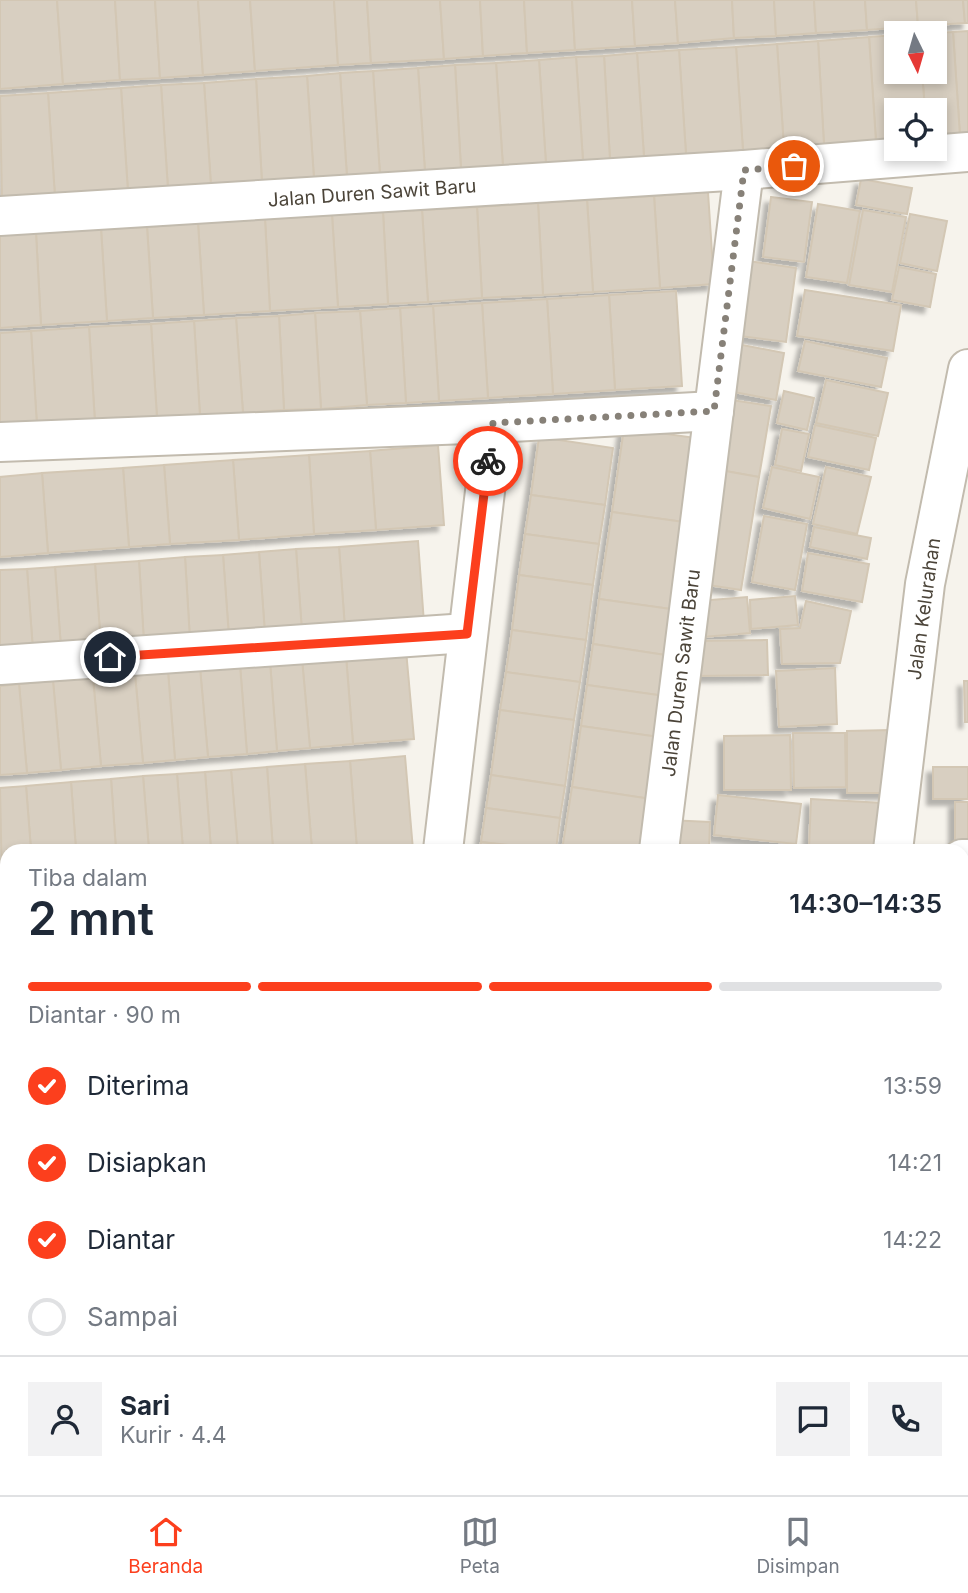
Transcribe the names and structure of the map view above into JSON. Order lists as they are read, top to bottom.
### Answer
{
  "streets": {
    "street": ["Jalan Duren Sawit Baru", "Jalan Kelurahan"]
  },
  "north": "bottom",
  "page": {
    "heading": ["2 mnt", "Tiba dalam", "14:30–14:35"],
    "panel": ["Sari", "Kurir · 4.4"],
    "bar": "Diantar · 90 m",
    "list": [
      ["Diterima", "13:59"],
      ["Disiapkan", "14:21"],
      ["Diantar", "14:22"],
      "Sampai"
    ],
    "tabs": ["Beranda", "Peta", "Disimpan"]
  }
}
